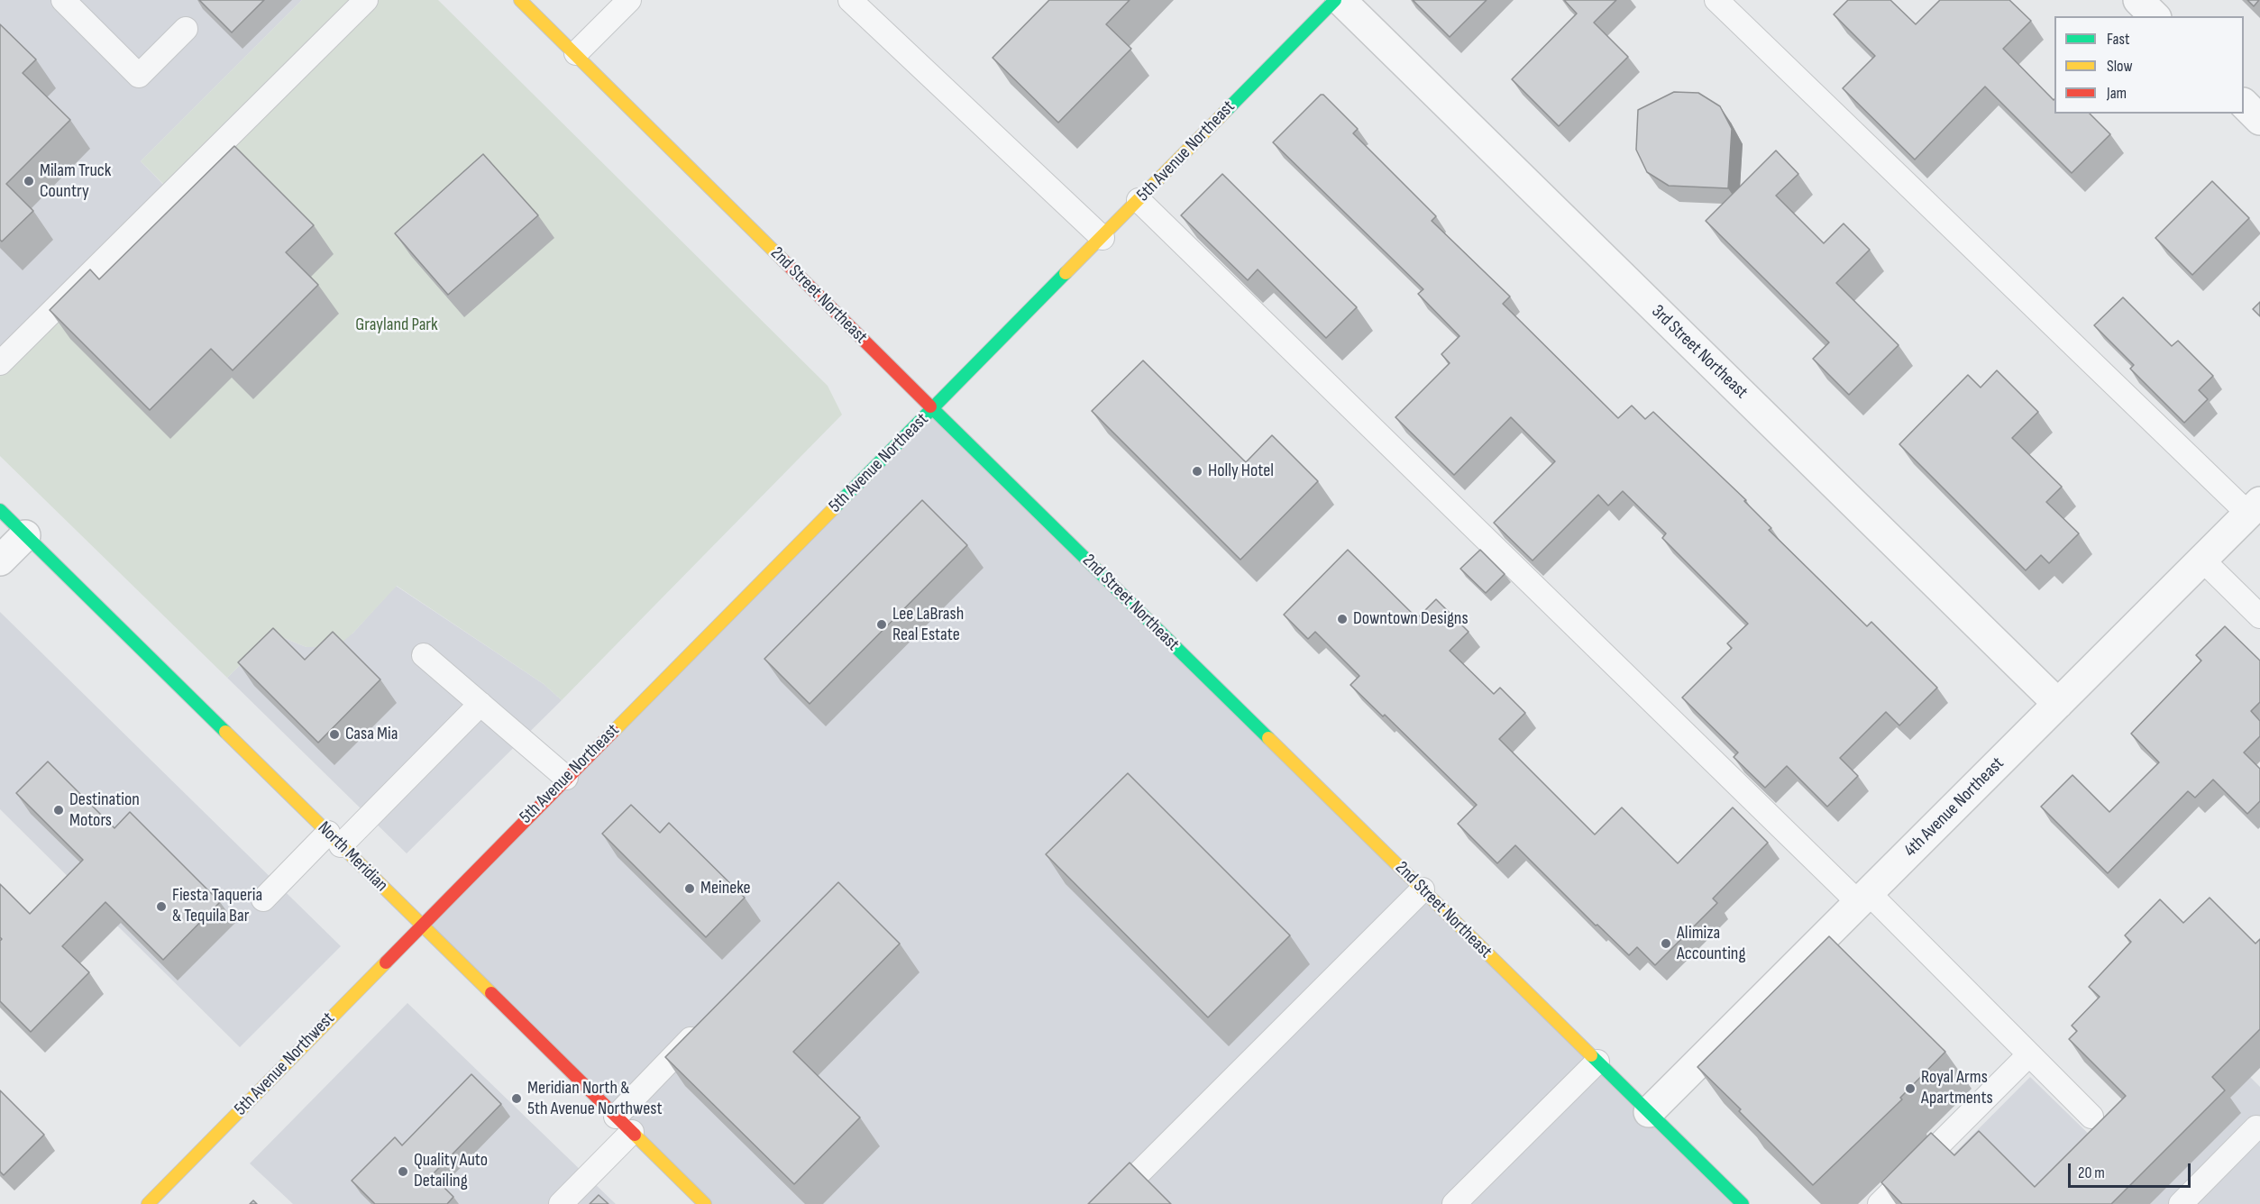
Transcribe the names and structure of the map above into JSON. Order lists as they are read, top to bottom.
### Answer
{
  "streets": {
    "main road": [
      "5th Avenue Northeast",
      "2nd Street Northeast",
      "North Meridian",
      "5th Avenue Northwest"
    ],
    "street": ["3rd Street Northeast", "4th Avenue Northeast"]
  },
  "crossings": [
    ["5th Avenue Northeast", "2nd Street Northeast"],
    ["5th Avenue Northeast", "North Meridian"],
    ["5th Avenue Northeast", "5th Avenue Northwest"],
    ["2nd Street Northeast", "4th Avenue Northeast"],
    ["3rd Street Northeast", "4th Avenue Northeast"],
    ["North Meridian", "5th Avenue Northwest"]
  ],
  "parks": ["Grayland Park"],
  "places": [
    "Milam Truck Country",
    "Holly Hotel",
    "Downtown Designs",
    "Lee LaBrash Real Estate",
    "Casa Mia",
    "Destination Motors",
    "Meineke",
    "Fiesta Taqueria & Tequila Bar",
    "Alimiza Accounting",
    "Royal Arms Apartments",
    "Meridian North & 5th Avenue Northwest",
    "Quality Auto Detailing"
  ],
  "legend": ["Fast", "Slow", "Jam"],
  "scale_bar": "20 m"
}
